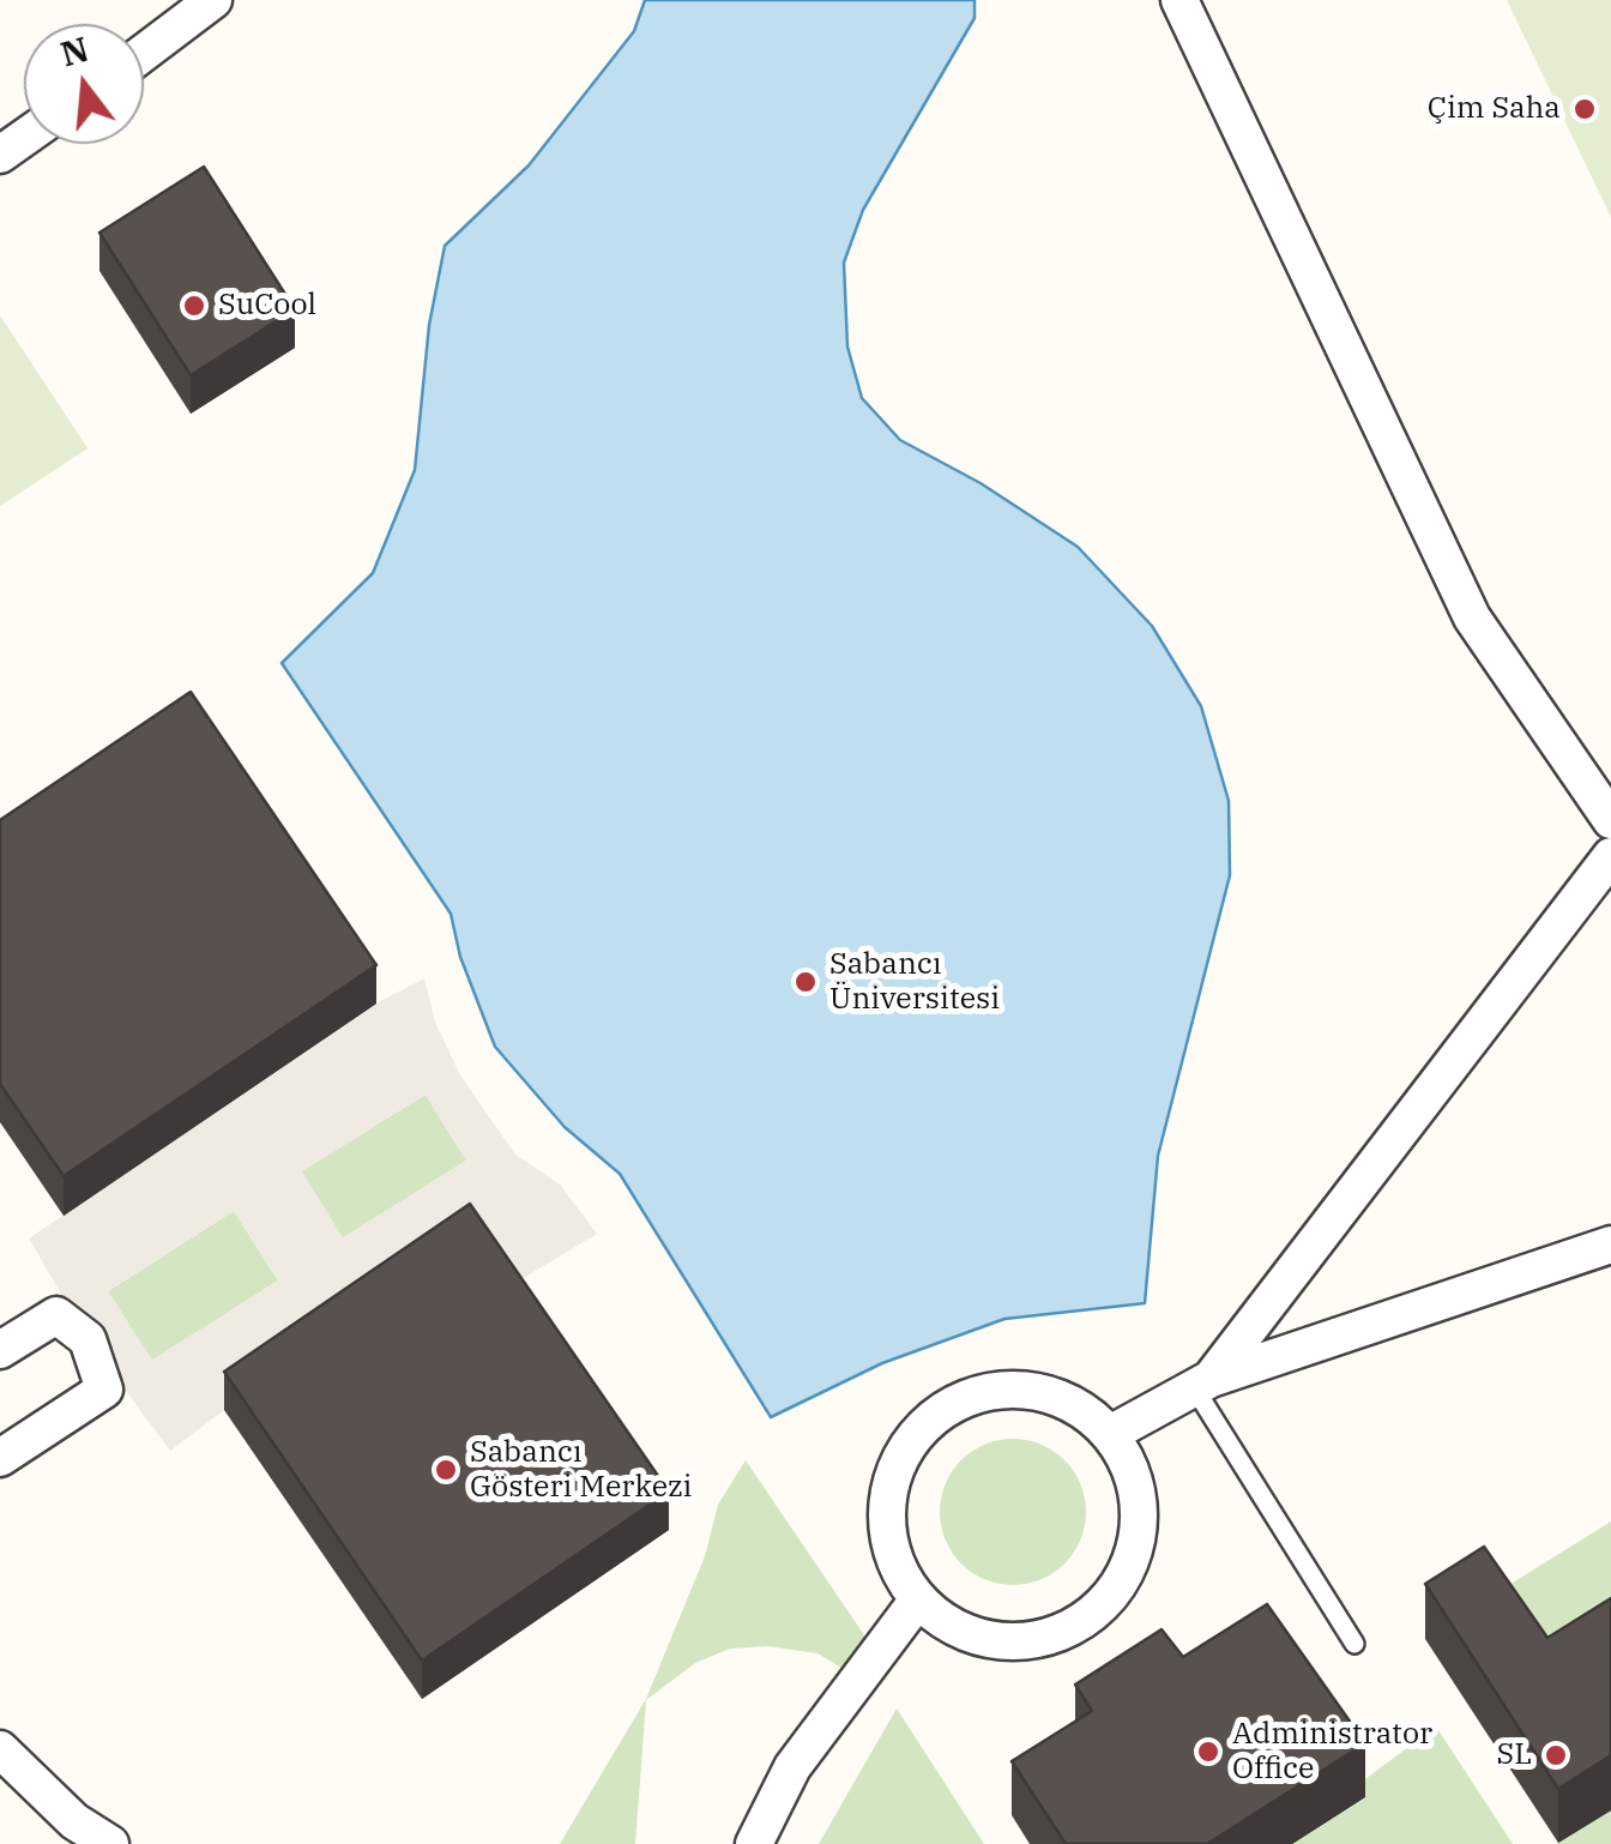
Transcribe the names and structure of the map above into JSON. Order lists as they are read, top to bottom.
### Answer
{
  "places": [
    "Çim Saha",
    "SuCool",
    "Sabancı Üniversitesi",
    "Sabancı Gösteri Merkezi",
    "Administrator Office",
    "SL"
  ],
  "north": "top"
}
